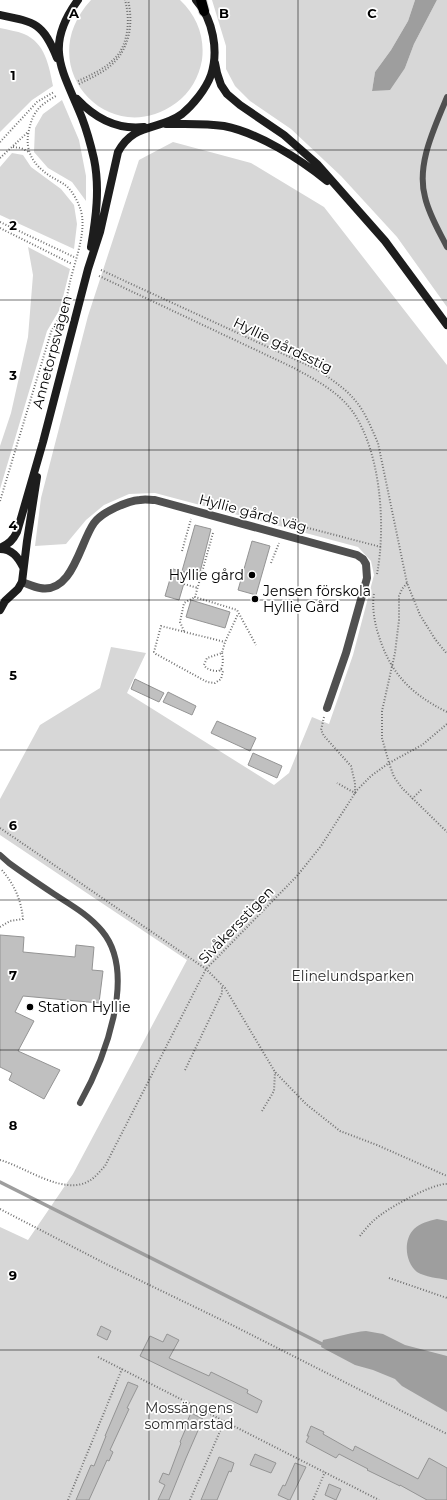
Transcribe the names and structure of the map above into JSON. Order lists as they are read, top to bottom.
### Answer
{
  "streets": {
    "main road": ["Annetorpsvägen"],
    "street": ["Hyllie gårds väg"],
    "path": ["Hyllie gårdsstig", "Sivåkersstigen"]
  },
  "crossings": [
    ["Annetorpsvägen", "Hyllie gårds väg"]
  ],
  "parks": ["Elinelundsparken", "Mossängens sommarstad"],
  "places": ["Hyllie gård", "Jensen förskola Hyllie Gård", "Station Hyllie"],
  "grid": {
    "columns": ["A", "B", "C"],
    "rows": [
      "1",
      "2",
      "3",
      "4",
      "5",
      "6",
      "7",
      "8",
      "9"
    ]
  }
}
